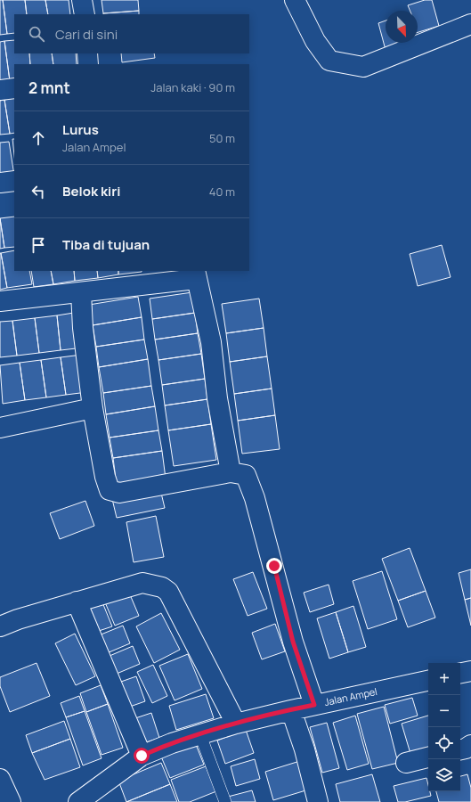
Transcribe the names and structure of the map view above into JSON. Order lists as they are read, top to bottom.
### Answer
{
  "streets": {
    "street": ["Jalan Ampel"]
  },
  "north": "bottom right",
  "page": {
    "search": "Cari di sini",
    "heading": ["2 mnt", "Jalan kaki · 90 m"],
    "list": [
      ["Lurus", "Jalan Ampel", "50 m"],
      ["Belok kiri", "40 m"],
      "Tiba di tujuan"
    ],
    "map_buttons": ["+", "−"]
  }
}
